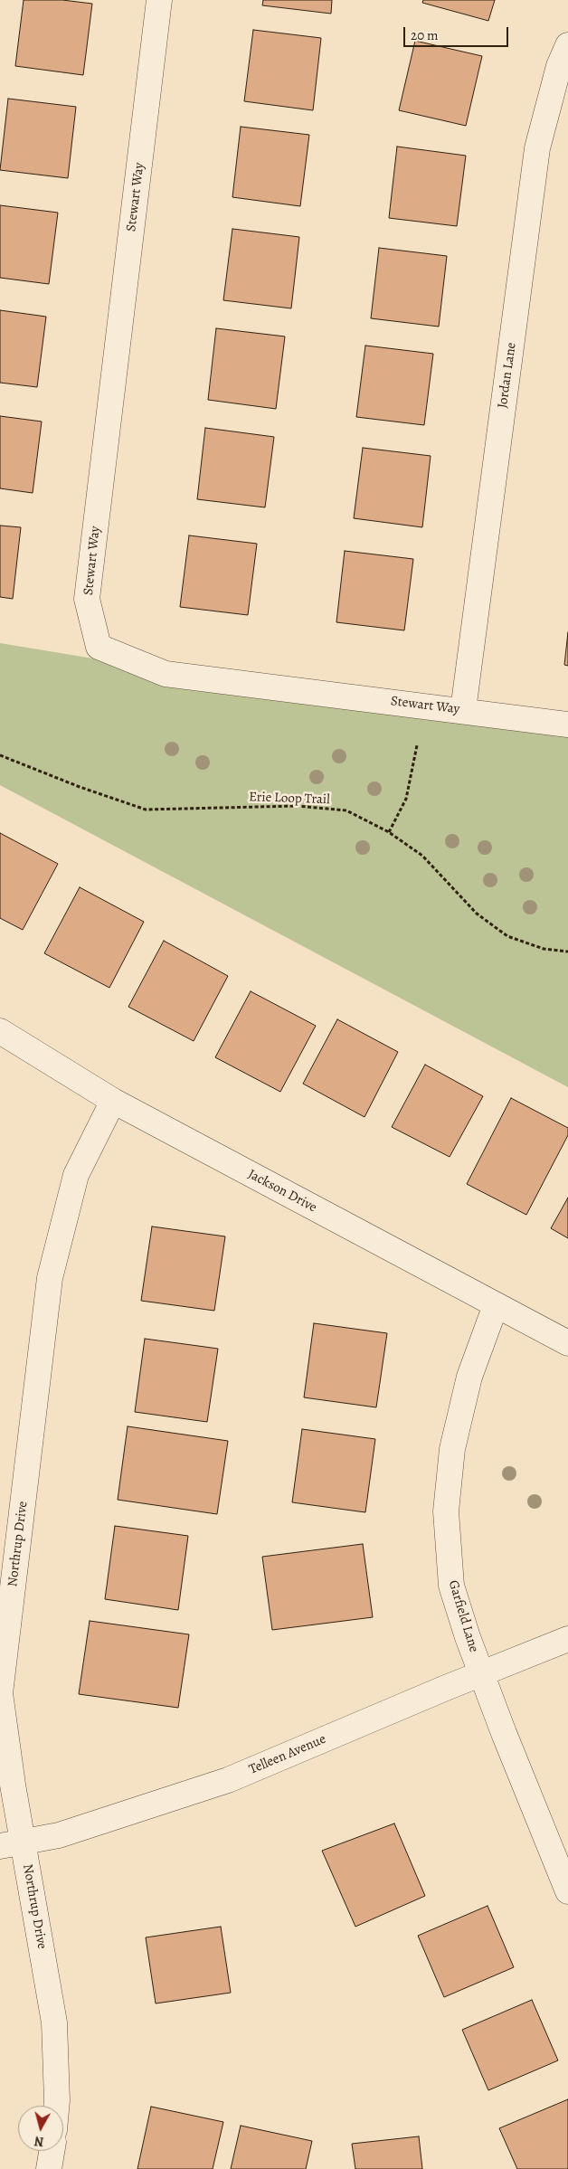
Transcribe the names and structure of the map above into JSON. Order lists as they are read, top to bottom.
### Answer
{
  "streets": {
    "street": [
      "Stewart Way",
      "Jordan Lane",
      "Jackson Drive",
      "Northrup Drive",
      "Garfield Lane",
      "Telleen Avenue"
    ],
    "path": ["Erie Loop Trail"]
  },
  "crossings": [
    ["Stewart Way", "Jordan Lane"],
    ["Jackson Drive", "Northrup Drive"],
    ["Jackson Drive", "Garfield Lane"],
    ["Northrup Drive", "Telleen Avenue"],
    ["Garfield Lane", "Telleen Avenue"]
  ],
  "scale_bar": "20 m",
  "north": "bottom"
}
